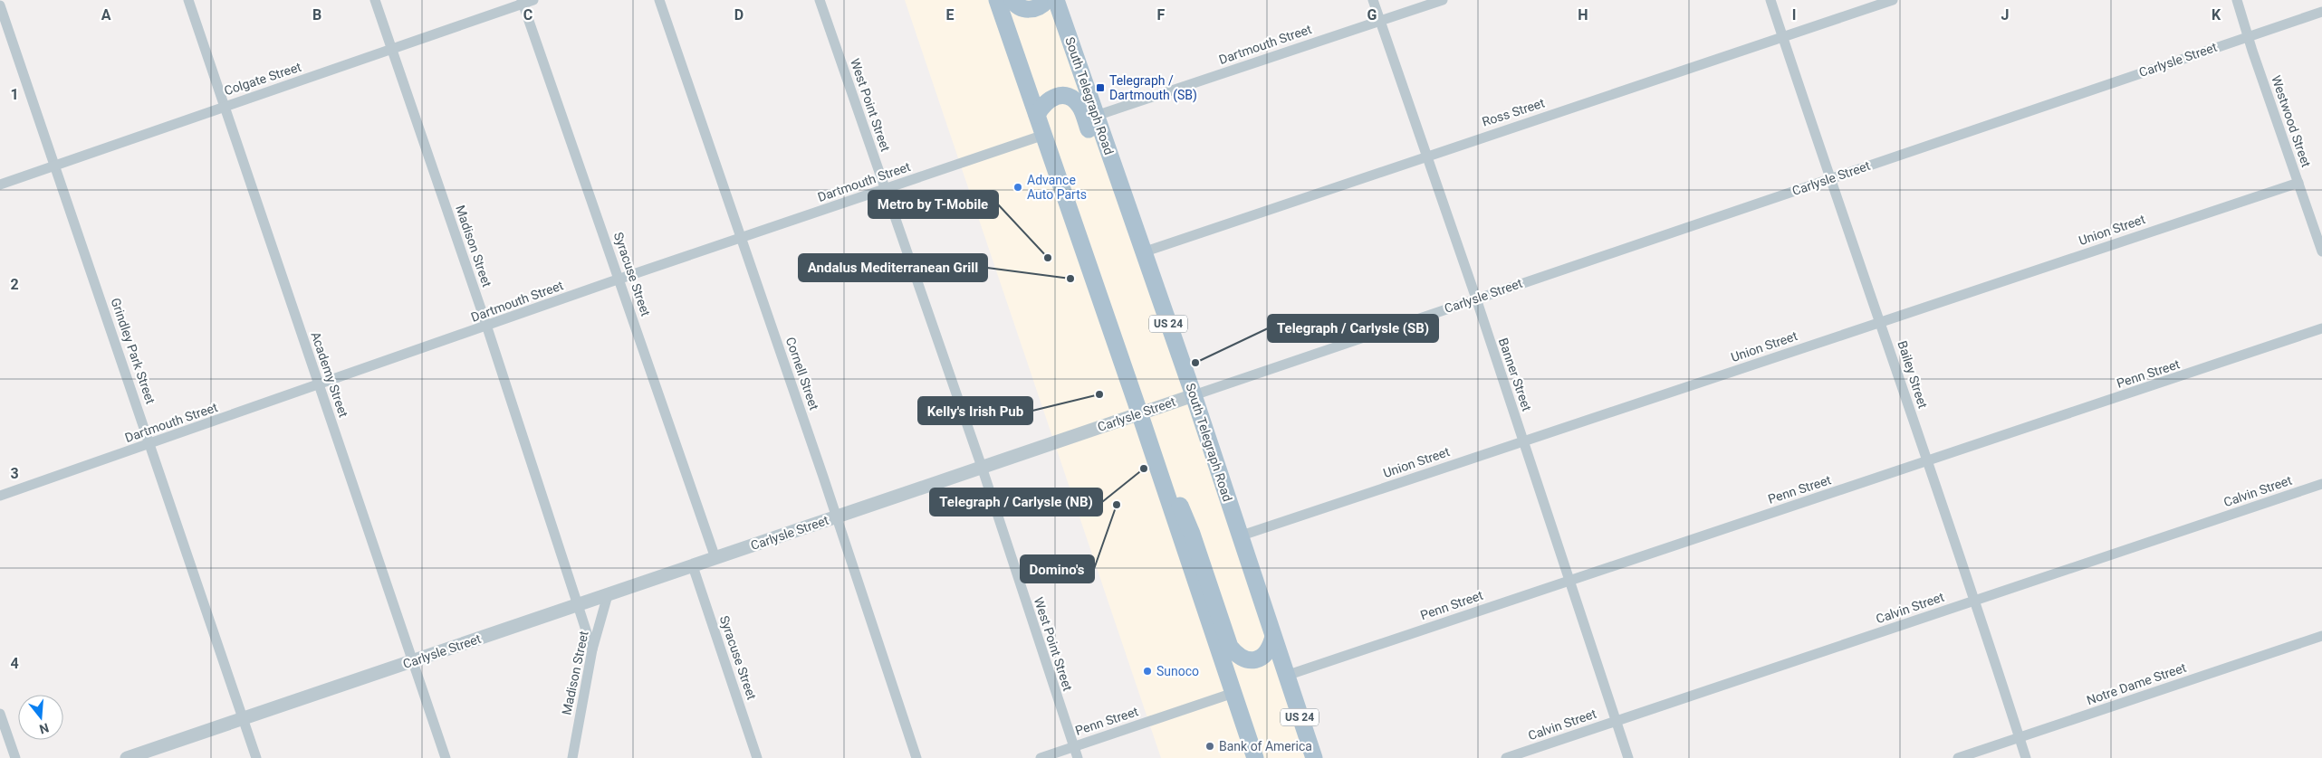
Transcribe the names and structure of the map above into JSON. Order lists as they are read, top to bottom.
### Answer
{
  "streets": {
    "main road": ["South Telegraph Road", "US 24"],
    "street": [
      "Dartmouth Street",
      "Carlysle Street",
      "Colgate Street",
      "West Point Street",
      "Ross Street",
      "Westwood Street",
      "Union Street",
      "Madison Street",
      "Syracuse Street",
      "Grindley Park Street",
      "Cornell Street",
      "Penn Street",
      "Academy Street",
      "Banner Street",
      "Bailey Street",
      "Calvin Street",
      "Notre Dame Street"
    ]
  },
  "crossings": [
    ["Dartmouth Street", "South Telegraph Road"],
    ["Dartmouth Street", "West Point Street"],
    ["Dartmouth Street", "Madison Street"],
    ["Dartmouth Street", "Syracuse Street"],
    ["Dartmouth Street", "Grindley Park Street"],
    ["Dartmouth Street", "Cornell Street"],
    ["Dartmouth Street", "Academy Street"],
    ["Dartmouth Street", "Banner Street"],
    ["Carlysle Street", "South Telegraph Road"],
    ["Carlysle Street", "West Point Street"],
    ["Carlysle Street", "Westwood Street"],
    ["Carlysle Street", "Madison Street"],
    ["Carlysle Street", "Syracuse Street"],
    ["Carlysle Street", "Grindley Park Street"],
    ["Carlysle Street", "Cornell Street"],
    ["Carlysle Street", "Academy Street"],
    ["Carlysle Street", "Banner Street"],
    ["Carlysle Street", "Bailey Street"],
    ["Colgate Street", "Madison Street"],
    ["Colgate Street", "Syracuse Street"],
    ["Colgate Street", "Grindley Park Street"],
    ["Colgate Street", "Academy Street"],
    ["South Telegraph Road", "Ross Street"],
    ["South Telegraph Road", "Union Street"],
    ["South Telegraph Road", "Penn Street"],
    ["West Point Street", "Penn Street"],
    ["Ross Street", "Banner Street"],
    ["Ross Street", "Bailey Street"],
    ["Westwood Street", "Union Street"],
    ["Union Street", "Banner Street"],
    ["Union Street", "Bailey Street"],
    ["Penn Street", "Banner Street"],
    ["Penn Street", "Bailey Street"],
    ["Banner Street", "Calvin Street"],
    ["Bailey Street", "Calvin Street"],
    ["Bailey Street", "Notre Dame Street"]
  ],
  "places": {
    "transit": ["Telegraph / Dartmouth (SB)"],
    "other": [
      "Advance Auto Parts",
      "Metro by T-Mobile",
      "Andalus Mediterranean Grill",
      "Telegraph / Carlysle (SB)",
      "Kelly's Irish Pub",
      "Telegraph / Carlysle (NB)",
      "Domino's",
      "Sunoco",
      "Bank of America"
    ]
  },
  "north": "bottom",
  "grid": {
    "columns": [
      "A",
      "B",
      "C",
      "D",
      "E",
      "F",
      "G",
      "H",
      "I",
      "J",
      "K"
    ],
    "rows": [
      "1",
      "2",
      "3",
      "4"
    ]
  }
}
